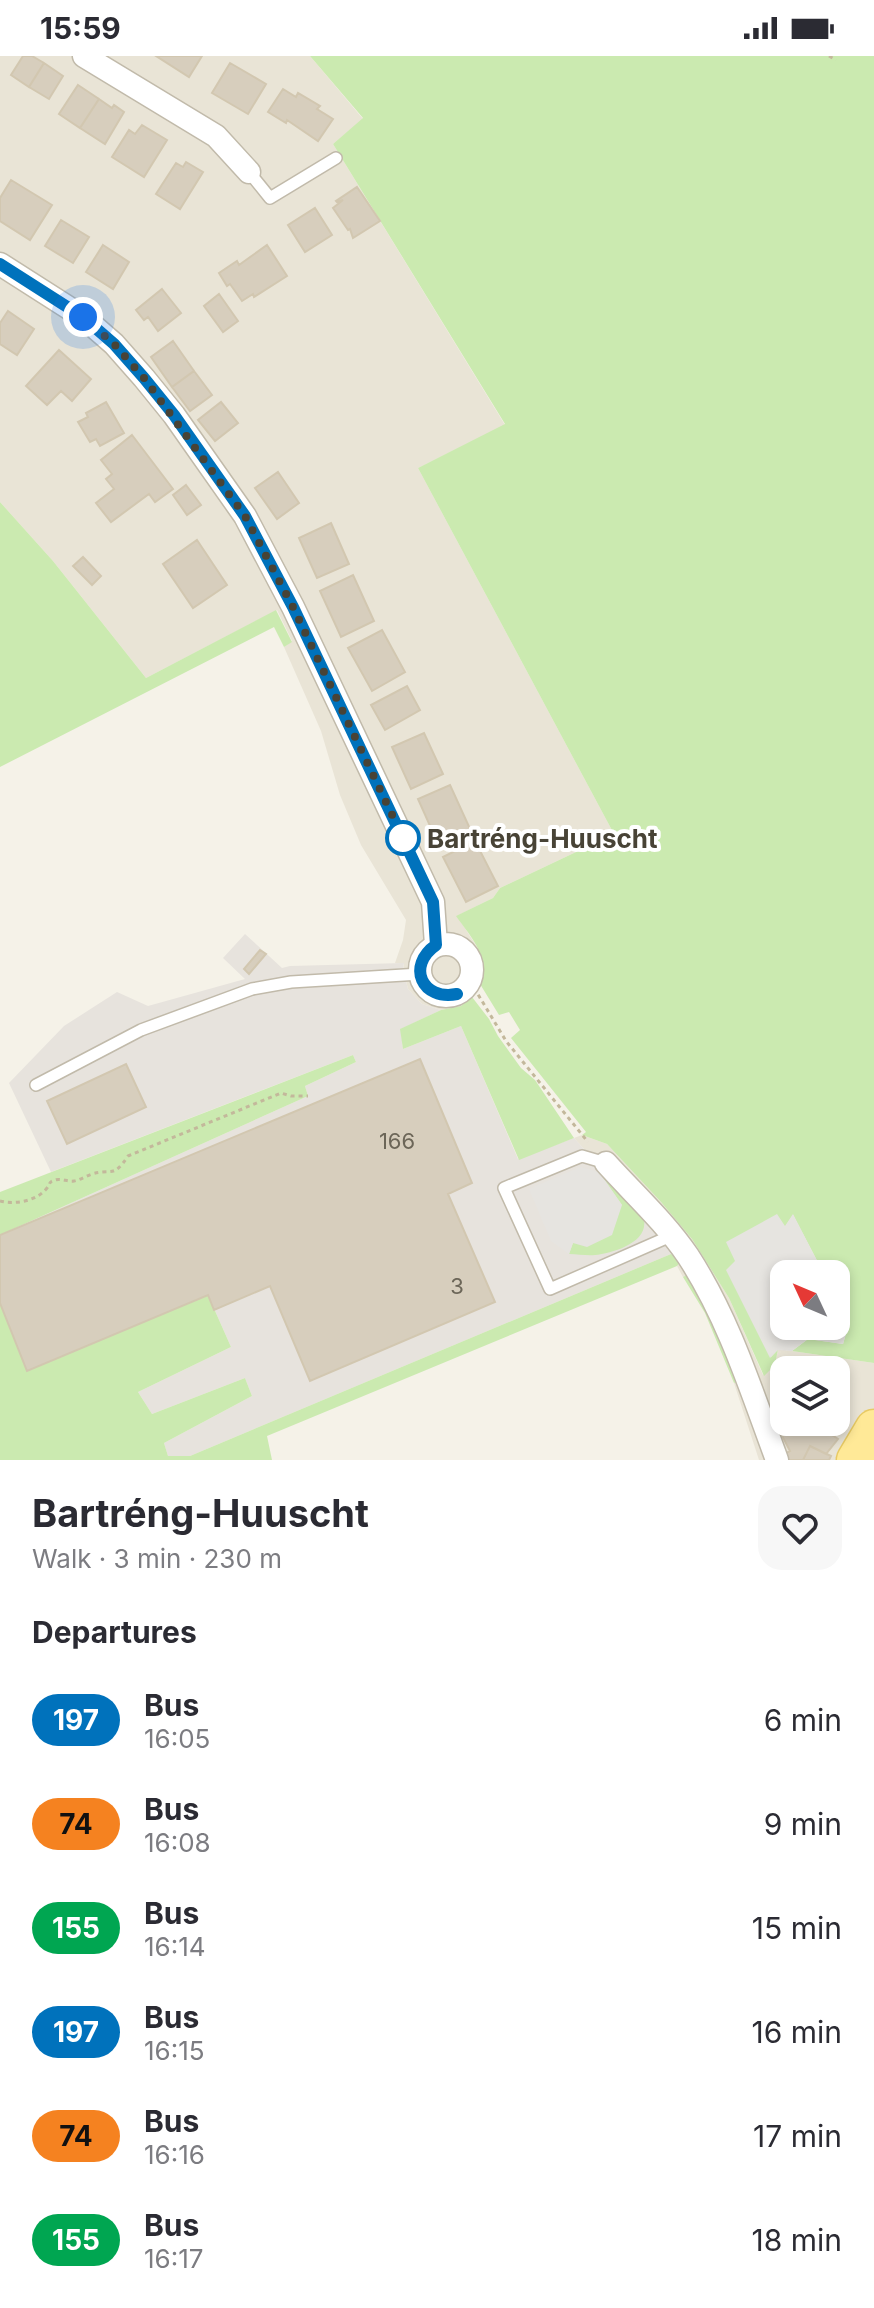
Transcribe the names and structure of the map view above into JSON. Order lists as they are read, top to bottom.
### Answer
{
  "places": ["Bartréng-Huuscht"],
  "lines": ["bus line 197"],
  "house_numbers": ["166", "3"],
  "north": "top left",
  "page": {
    "status": "15:59",
    "heading": [
      ["Bartréng-Huuscht", "Walk · 3 min · 230 m"],
      "Departures"
    ],
    "list": [
      {
        "mark": "197",
        "name": "Bus",
        "note": "16:05",
        "value": "6 min"
      },
      {
        "mark": "74",
        "name": "Bus",
        "note": "16:08",
        "value": "9 min"
      },
      {
        "mark": "155",
        "name": "Bus",
        "note": "16:14",
        "value": "15 min"
      },
      {
        "mark": "197",
        "name": "Bus",
        "note": "16:15",
        "value": "16 min"
      },
      {
        "mark": "74",
        "name": "Bus",
        "note": "16:16",
        "value": "17 min"
      },
      {
        "mark": "155",
        "name": "Bus",
        "note": "16:17",
        "value": "18 min"
      }
    ]
  }
}
